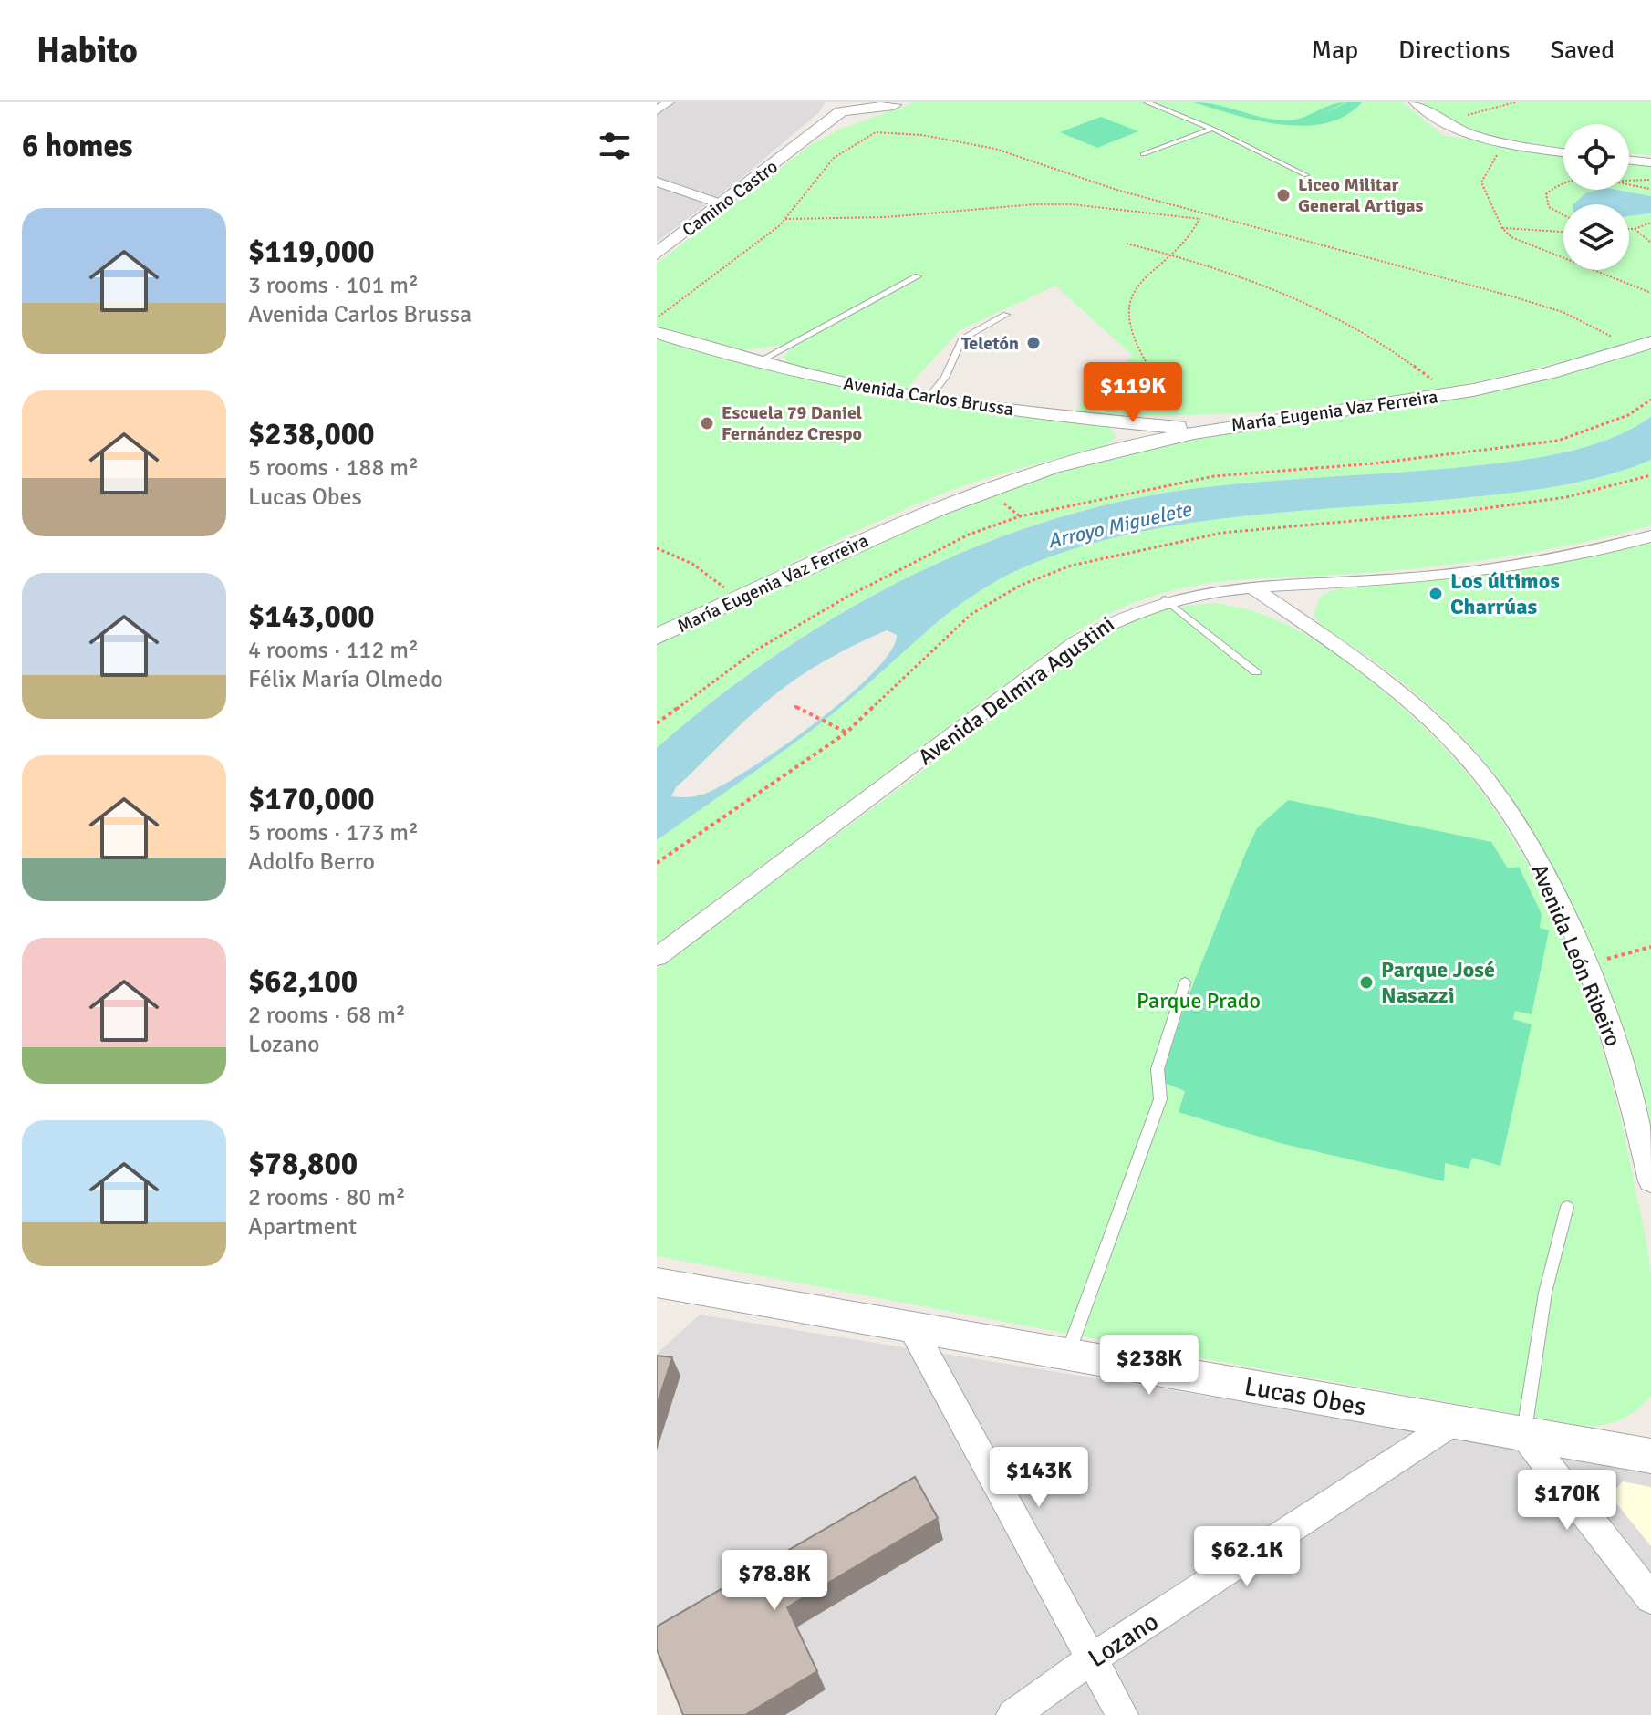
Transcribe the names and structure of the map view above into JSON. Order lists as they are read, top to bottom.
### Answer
{
  "streets": {
    "street": [
      "Camino Castro",
      "Avenida Carlos Brussa",
      "María Eugenia Vaz Ferreira",
      "Avenida Delmira Agustini",
      "Avenida León Ribeiro",
      "Lucas Obes",
      "Lozano"
    ]
  },
  "crossings": [
    ["Avenida Carlos Brussa", "María Eugenia Vaz Ferreira"],
    ["Avenida Delmira Agustini", "Avenida León Ribeiro"],
    ["Lucas Obes", "Lozano"]
  ],
  "water": ["Arroyo Miguelete"],
  "parks": ["Parque Prado"],
  "places": [
    "Liceo Militar General Artigas",
    "Teletón",
    "Escuela 79 Daniel Fernández Crespo",
    "Los últimos Charrúas",
    "Parque José Nasazzi"
  ],
  "page": {
    "header": "Habito",
    "nav": ["Map", "Directions", "Saved"],
    "heading": "6 homes",
    "list": [
      {
        "name": "$119,000",
        "note": "3 rooms · 101 m² · Avenida Carlos Brussa"
      },
      {
        "name": "$238,000",
        "note": "5 rooms · 188 m² · Lucas Obes"
      },
      {
        "name": "$143,000",
        "note": "4 rooms · 112 m² · Félix María Olmedo"
      },
      {
        "name": "$170,000",
        "note": "5 rooms · 173 m² · Adolfo Berro"
      },
      {
        "name": "$62,100",
        "note": "2 rooms · 68 m² · Lozano"
      },
      {
        "name": "$78,800",
        "note": "2 rooms · 80 m² · Apartment"
      }
    ],
    "price": [
      "$119K",
      "$238K",
      "$143K",
      "$170K",
      "$62.1K",
      "$78.8K"
    ]
  }
}
